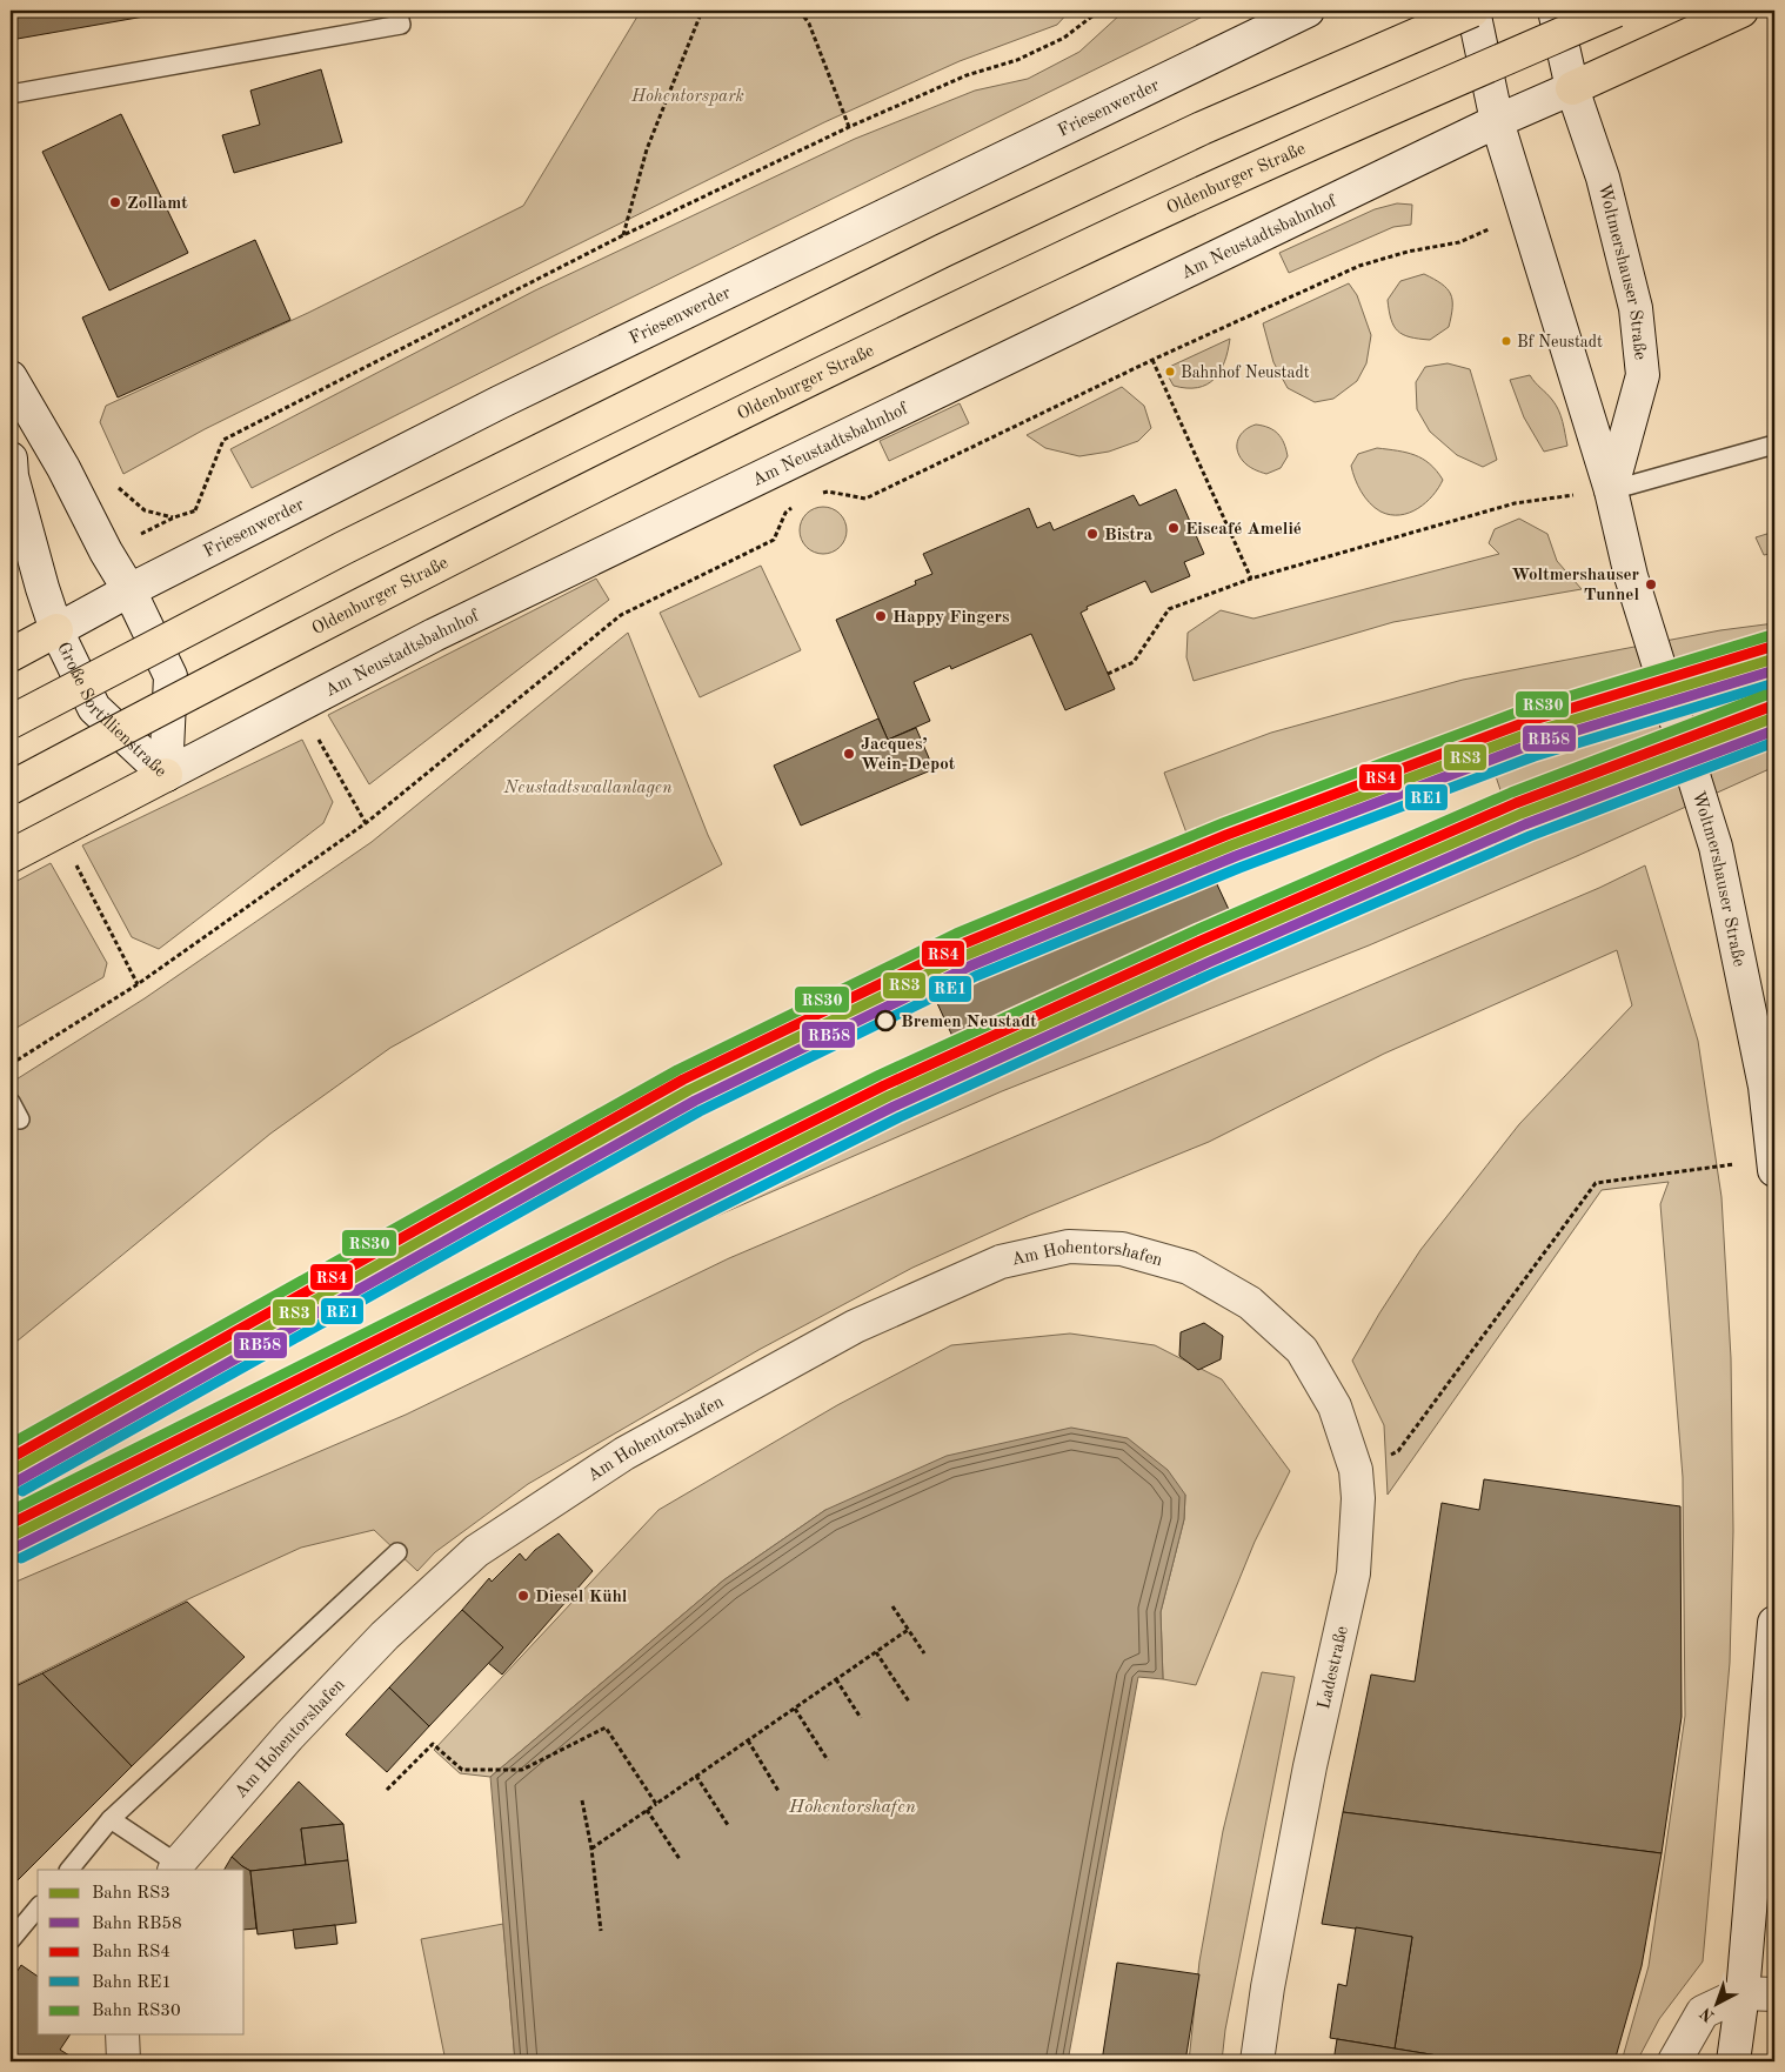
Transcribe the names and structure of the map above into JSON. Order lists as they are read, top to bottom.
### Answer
{
  "streets": {
    "highway": ["Oldenburger Straße"],
    "street": [
      "Friesenwerder",
      "Am Neustadtsbahnhof",
      "Woltmershauser Straße",
      "Große Sortillienstraße",
      "Am Hohentorshafen",
      "Ladestraße"
    ]
  },
  "crossings": [
    ["Friesenwerder", "Große Sortillienstraße"],
    ["Am Neustadtsbahnhof", "Woltmershauser Straße"],
    ["Am Neustadtsbahnhof", "Große Sortillienstraße"],
    ["Am Hohentorshafen", "Ladestraße"]
  ],
  "water": ["Hohentorshafen"],
  "parks": ["Hohentorspark", "Neustadtswallanlagen"],
  "places": [
    "Zollamt",
    "Bf Neustadt",
    "Bahnhof Neustadt",
    "Eiscafé Amelié",
    "Bistra",
    "Woltmershauser Tunnel",
    "Happy Fingers",
    "Jacques’ Wein-Depot",
    "Bremen Neustadt",
    "Diesel Kühl"
  ],
  "lines": [
    "rail line RS30",
    "rail line RS4",
    "rail line RS3",
    "rail line RB58",
    "rail line RE1"
  ],
  "legend": [
    "Bahn RS3",
    "Bahn RB58",
    "Bahn RS4",
    "Bahn RE1",
    "Bahn RS30"
  ],
  "north": "bottom left"
}
